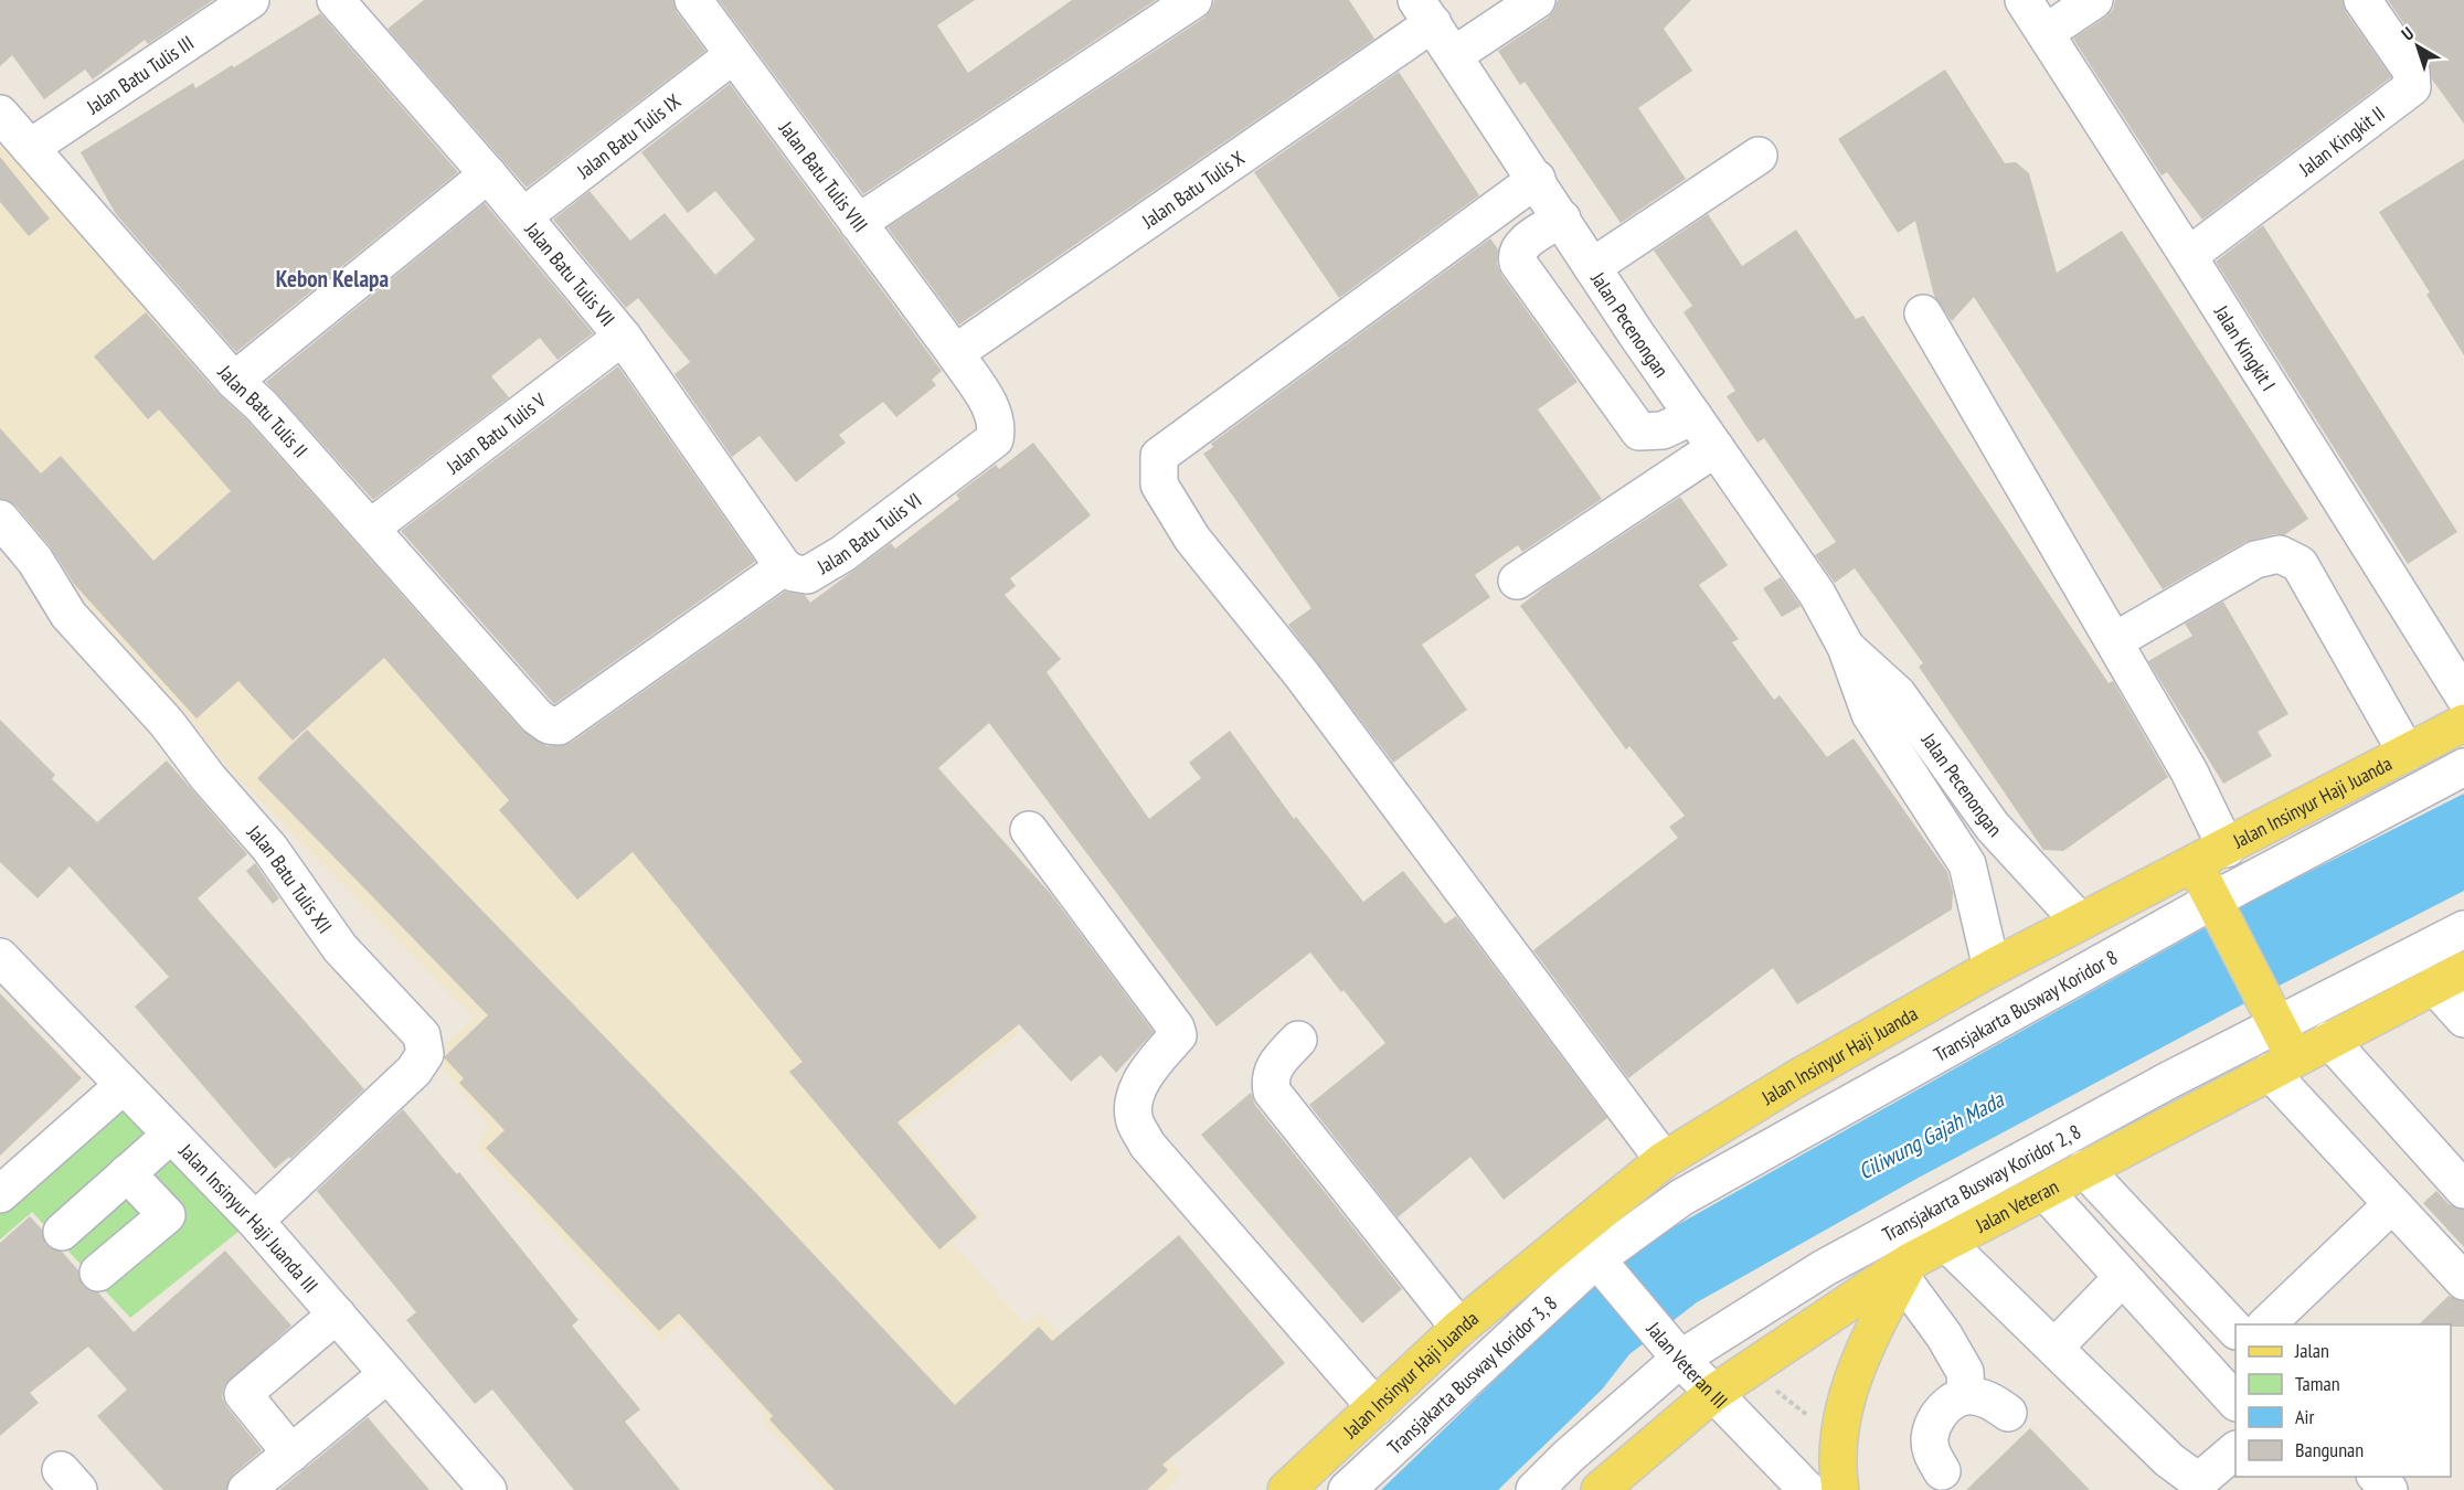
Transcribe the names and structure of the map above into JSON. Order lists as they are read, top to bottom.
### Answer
{
  "streets": {
    "main road": ["Jalan Insinyur Haji Juanda", "Jalan Veteran"],
    "street": [
      "Jalan Batu Tulis III",
      "Jalan Batu Tulis IX",
      "Jalan Kingkit II",
      "Jalan Batu Tulis VIII",
      "Jalan Batu Tulis X",
      "Jalan Batu Tulis VII",
      "Jalan Pecenongan",
      "Jalan Kingkit I",
      "Jalan Batu Tulis II",
      "Jalan Batu Tulis V",
      "Jalan Batu Tulis VI",
      "Jalan Batu Tulis XII",
      "Transjakarta Busway Koridor 8",
      "Transjakarta Busway Koridor 2, 8",
      "Jalan Insinyur Haji Juanda III",
      "Jalan Veteran III",
      "Transjakarta Busway Koridor 3, 8"
    ]
  },
  "crossings": [
    ["Jalan Batu Tulis III", "Jalan Batu Tulis II"],
    ["Jalan Batu Tulis IX", "Jalan Batu Tulis VIII"],
    ["Jalan Batu Tulis IX", "Jalan Batu Tulis VII"],
    ["Jalan Kingkit II", "Jalan Kingkit I"],
    ["Jalan Batu Tulis VIII", "Jalan Batu Tulis X"],
    ["Jalan Batu Tulis VIII", "Jalan Batu Tulis VI"],
    ["Jalan Batu Tulis X", "Jalan Pecenongan"],
    ["Jalan Batu Tulis X", "Jalan Batu Tulis VI"],
    ["Jalan Batu Tulis VII", "Jalan Batu Tulis V"],
    ["Jalan Batu Tulis VII", "Jalan Batu Tulis VI"],
    ["Jalan Pecenongan", "Jalan Insinyur Haji Juanda"],
    ["Jalan Batu Tulis II", "Jalan Batu Tulis V"],
    ["Jalan Batu Tulis II", "Jalan Batu Tulis VI"],
    ["Jalan Insinyur Haji Juanda", "Transjakarta Busway Koridor 8"],
    ["Jalan Insinyur Haji Juanda", "Jalan Veteran III"],
    ["Jalan Insinyur Haji Juanda", "Transjakarta Busway Koridor 3, 8"],
    ["Jalan Batu Tulis XII", "Jalan Insinyur Haji Juanda III"],
    ["Transjakarta Busway Koridor 8", "Jalan Veteran III"],
    ["Transjakarta Busway Koridor 8", "Transjakarta Busway Koridor 3, 8"],
    ["Transjakarta Busway Koridor 2, 8", "Jalan Veteran III"],
    ["Jalan Veteran", "Jalan Veteran III"],
    ["Jalan Veteran III", "Transjakarta Busway Koridor 3, 8"]
  ],
  "districts": ["Kebon Kelapa"],
  "water": ["Ciliwung Gajah Mada"],
  "legend": [
    "Jalan",
    "Taman",
    "Air",
    "Bangunan"
  ],
  "north": "top left"
}
